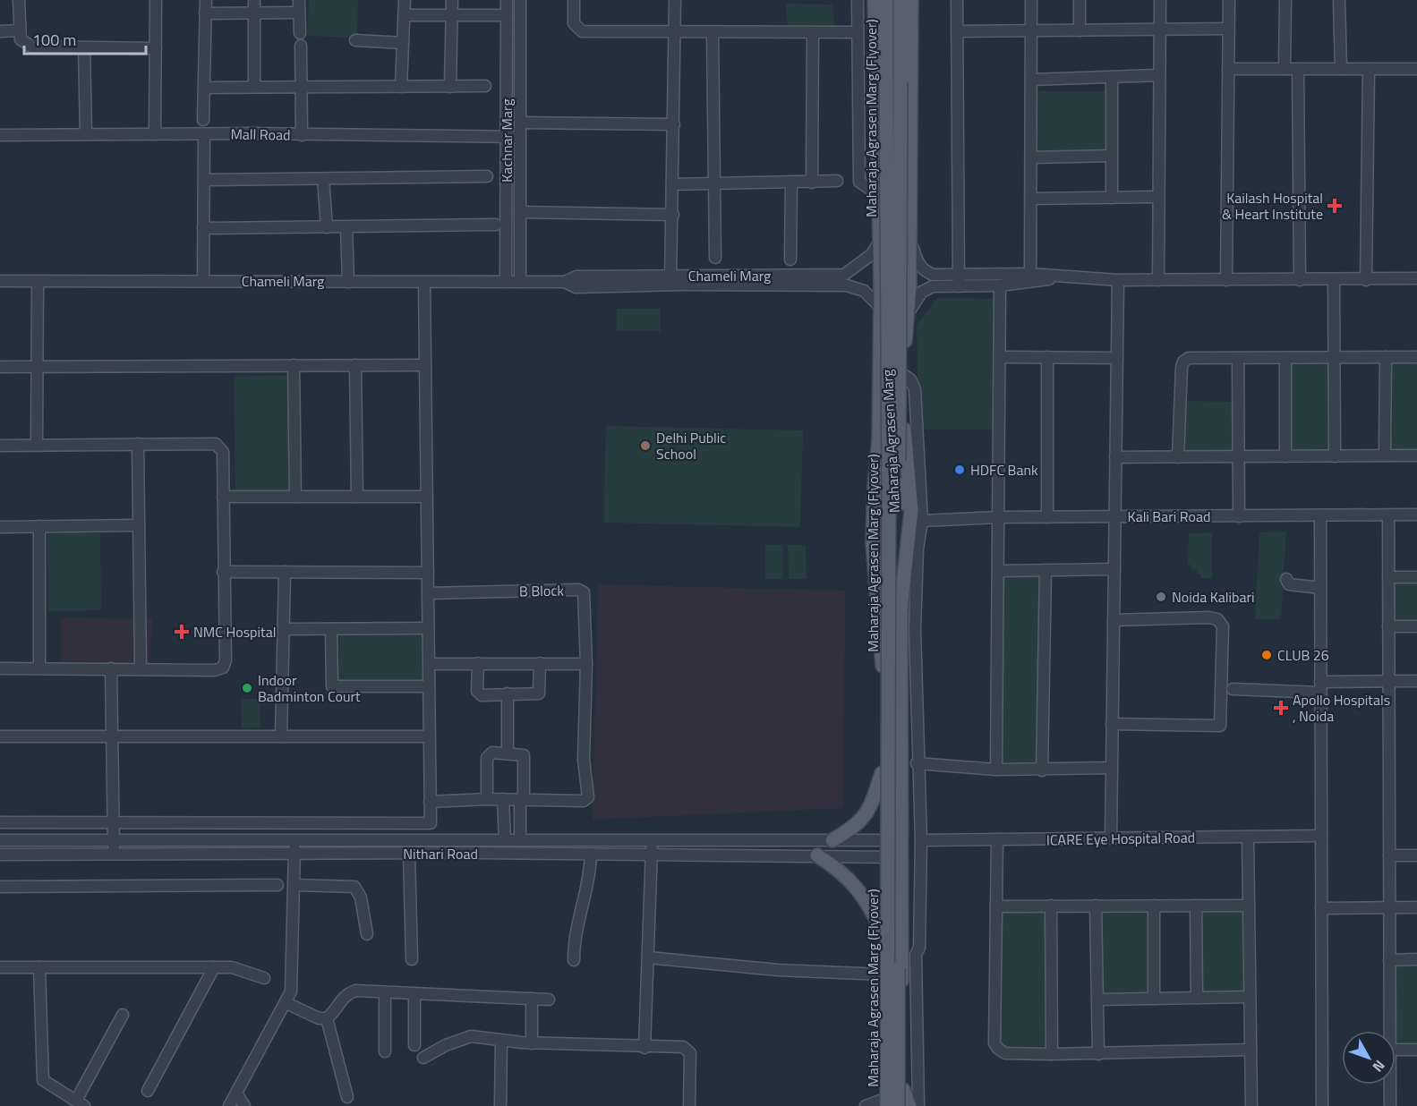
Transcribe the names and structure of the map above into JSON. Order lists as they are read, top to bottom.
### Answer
{
  "streets": {
    "main road": ["Maharaja Agrasen Marg (Flyover)", "Maharaja Agrasen Marg"],
    "street": [
      "Mall Road",
      "Kachnar Marg",
      "Chameli Marg",
      "Kali Bari Road",
      "B Block",
      "ICARE Eye Hospital Road",
      "Nithari Road"
    ]
  },
  "crossings": [
    ["Maharaja Agrasen Marg (Flyover)", "Maharaja Agrasen Marg"],
    ["Mall Road", "Kachnar Marg"],
    ["Kachnar Marg", "Chameli Marg"],
    ["Chameli Marg", "Maharaja Agrasen Marg"],
    ["Maharaja Agrasen Marg", "Nithari Road"]
  ],
  "places": {
    "health": ["Kailash Hospital & Heart Institute", "NMC Hospital", "Apollo Hospitals , Noida"],
    "other": [
      "Delhi Public School",
      "HDFC Bank",
      "Noida Kalibari",
      "CLUB 26",
      "Indoor Badminton Court"
    ]
  },
  "scale_bar": "100 m",
  "north": "bottom right"
}
